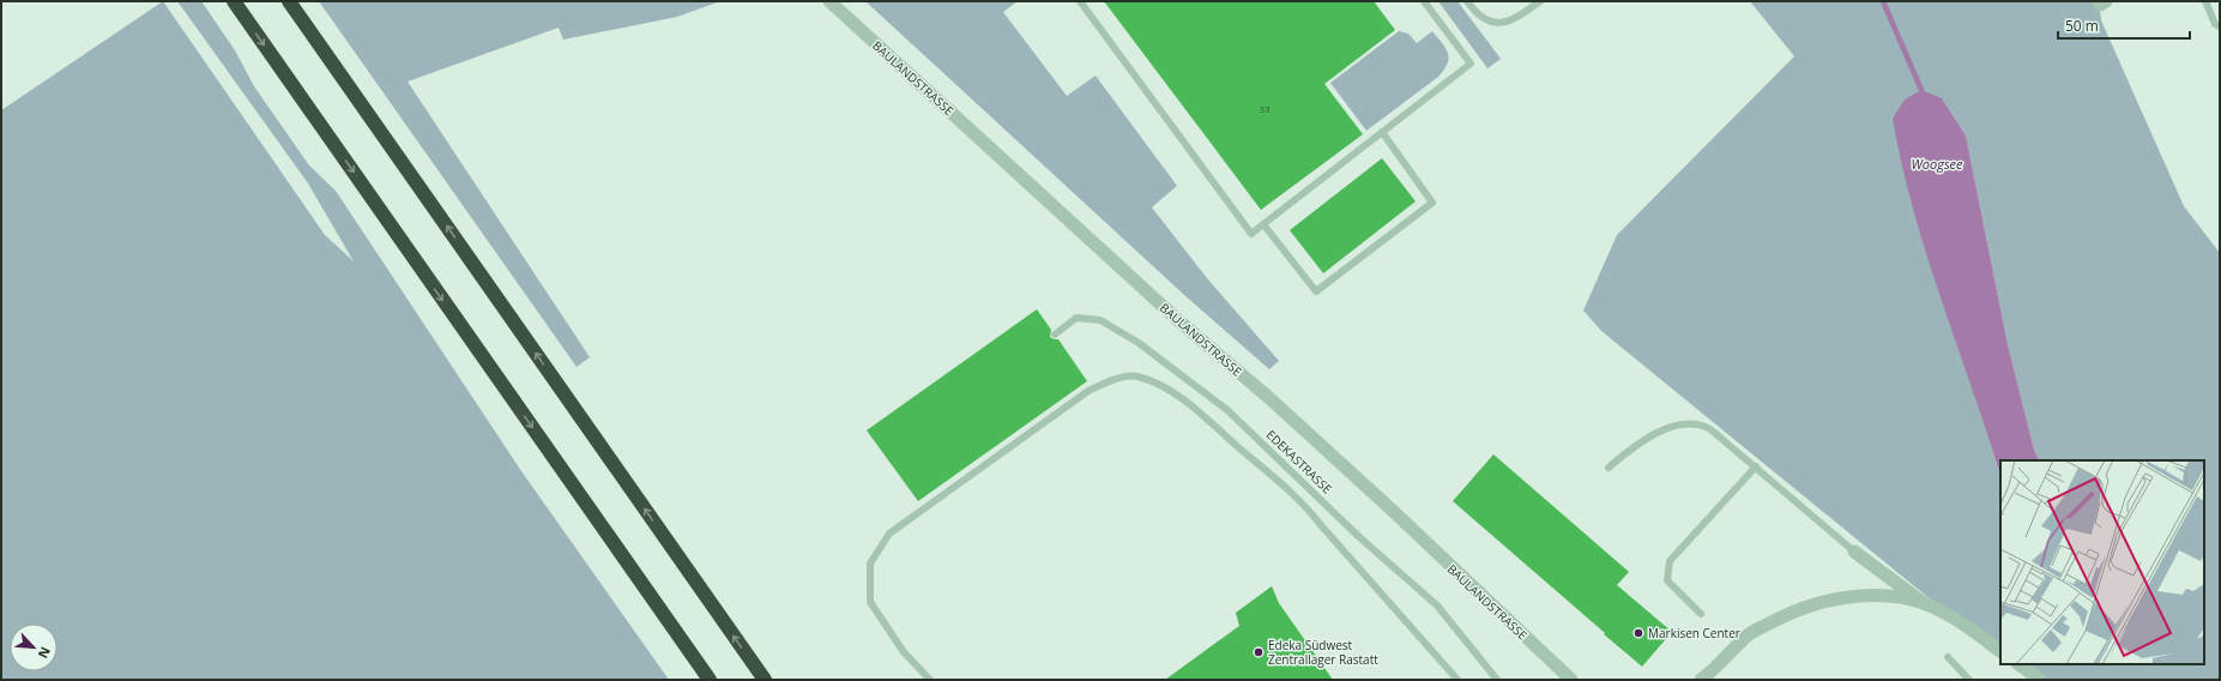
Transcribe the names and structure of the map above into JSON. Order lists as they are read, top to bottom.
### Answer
{
  "streets": {
    "street": ["BAULANDSTRASSE"],
    "lane": ["EDEKASTRASSE"]
  },
  "water": ["Woogsee"],
  "places": ["Markisen Center", "Edeka Südwest Zentrallager Rastatt"],
  "house_numbers": ["33"],
  "scale_bar": "50 m",
  "north": "bottom right"
}
